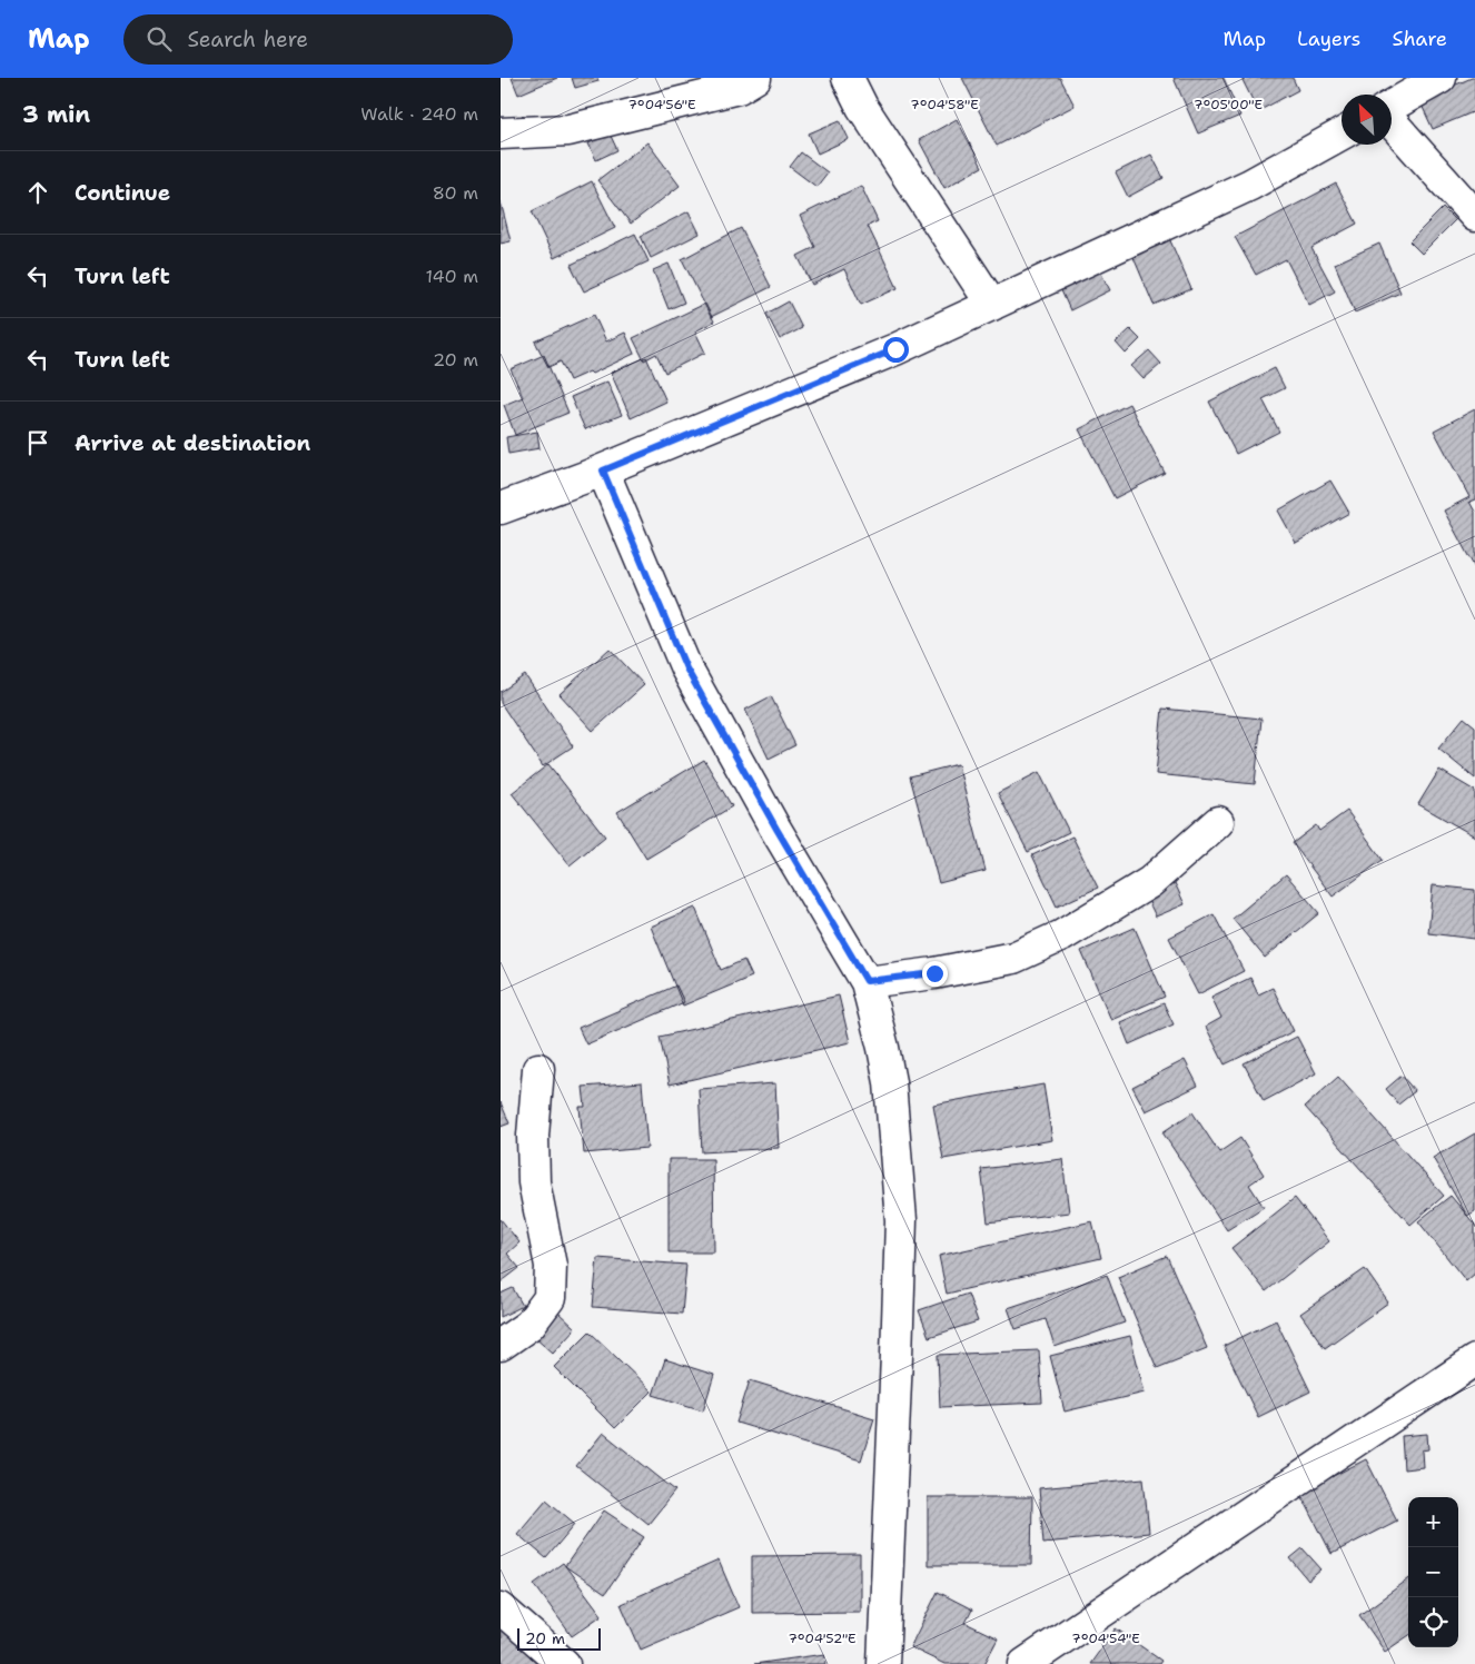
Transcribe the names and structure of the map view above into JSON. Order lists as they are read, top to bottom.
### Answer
{
  "scale_bar": "20 m",
  "north": "top left",
  "page": {
    "header": "Map",
    "search": "Search here",
    "nav": ["Map", "Layers", "Share"],
    "heading": ["3 min", "Walk · 240 m"],
    "list": [
      ["Continue", "80 m"],
      ["Turn left", "140 m"],
      ["Turn left", "20 m"],
      "Arrive at destination"
    ],
    "map_buttons": ["+", "−"],
    "scale": "20 m"
  },
  "coordinates": [
    "7°04'56\"E",
    "7°04'58\"E",
    "7°05'00\"E",
    "7°04'52\"E",
    "7°04'54\"E"
  ]
}
